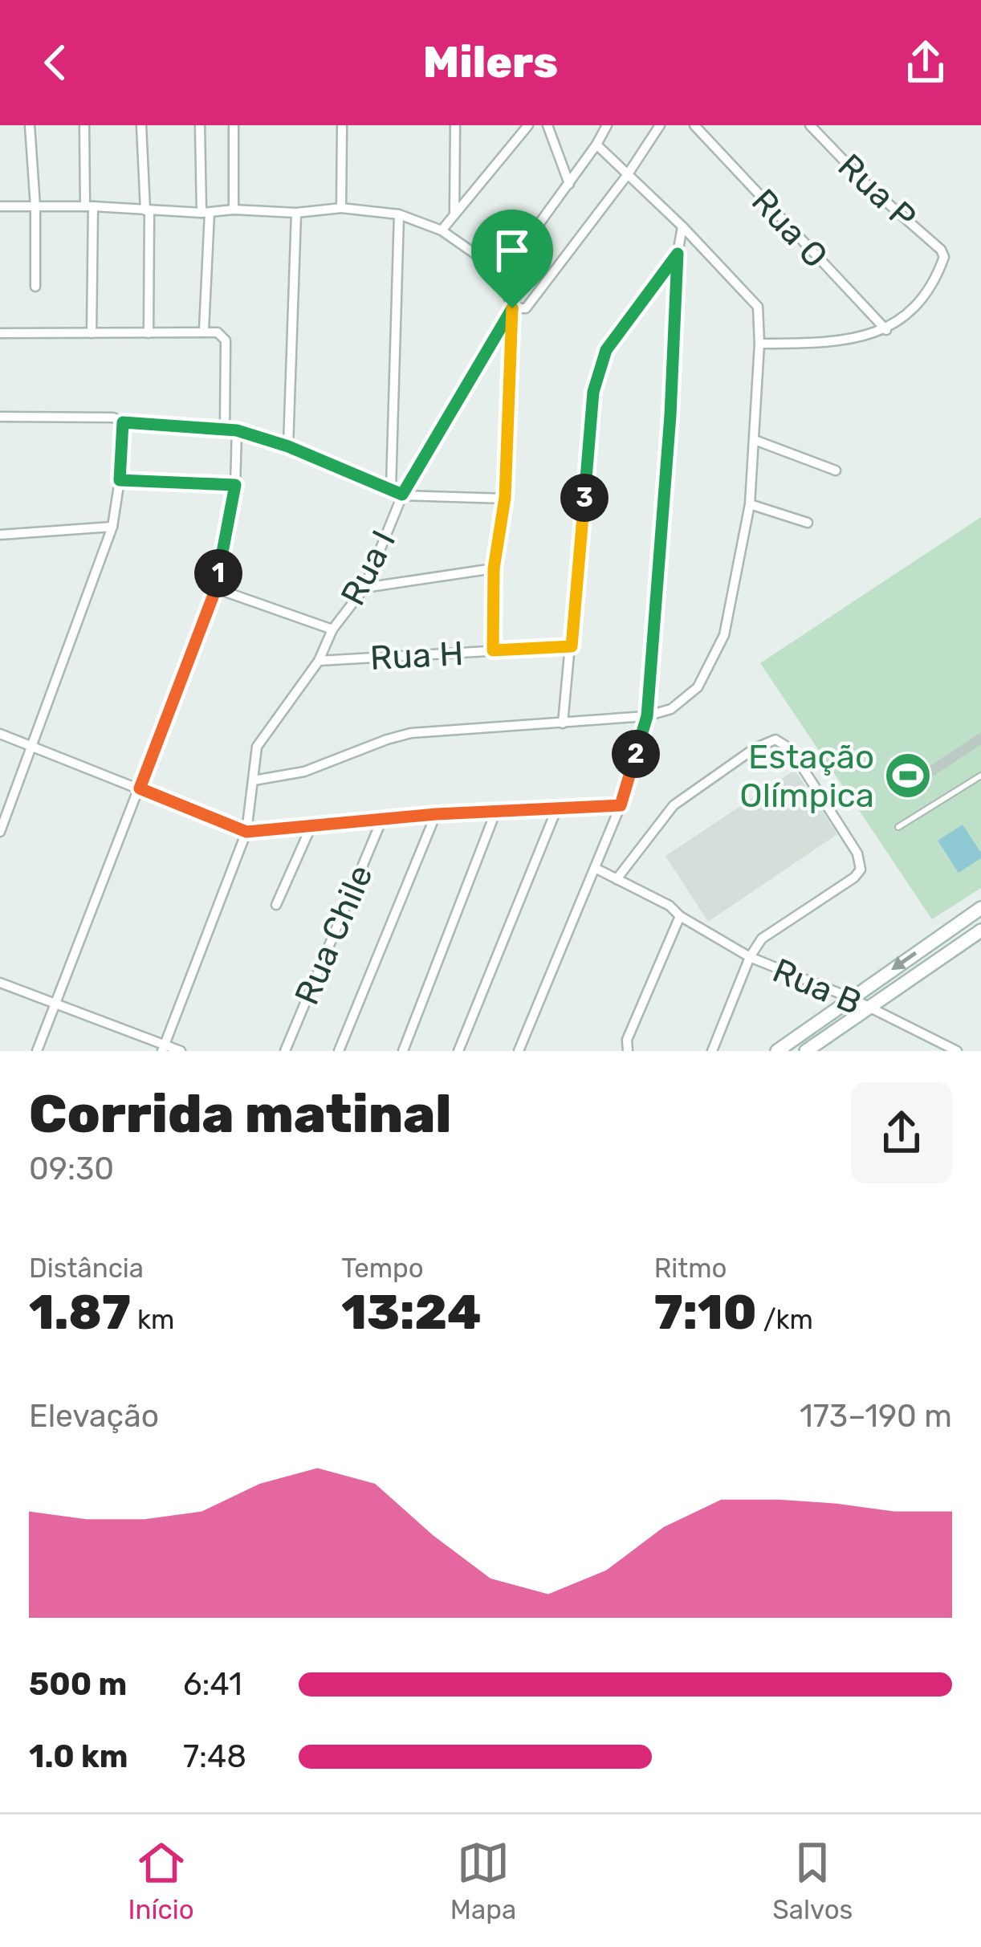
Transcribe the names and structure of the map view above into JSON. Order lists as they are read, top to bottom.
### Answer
{
  "streets": {
    "street": [
      "Rua P",
      "Rua O",
      "Rua I",
      "Rua H",
      "Rua Chile",
      "Rua B"
    ]
  },
  "crossings": [
    ["Rua P", "Rua O"],
    ["Rua I", "Rua H"]
  ],
  "places": {
    "sports": ["Estação Olímpica"]
  },
  "page": {
    "header": "Milers",
    "pins": ["3", "1", "2"],
    "heading": ["Corrida matinal", "09:30"],
    "stats": [
      ["Distância", "1.87 km"],
      ["Tempo", "13:24"],
      ["Ritmo", "7:10 /km"]
    ],
    "chart": ["Elevação", "173–190 m"],
    "list": [
      {
        "name": "500 m",
        "note": "6:41"
      },
      {
        "name": "1.0 km",
        "note": "7:48"
      }
    ],
    "tabs": ["Início", "Mapa", "Salvos"]
  }
}
